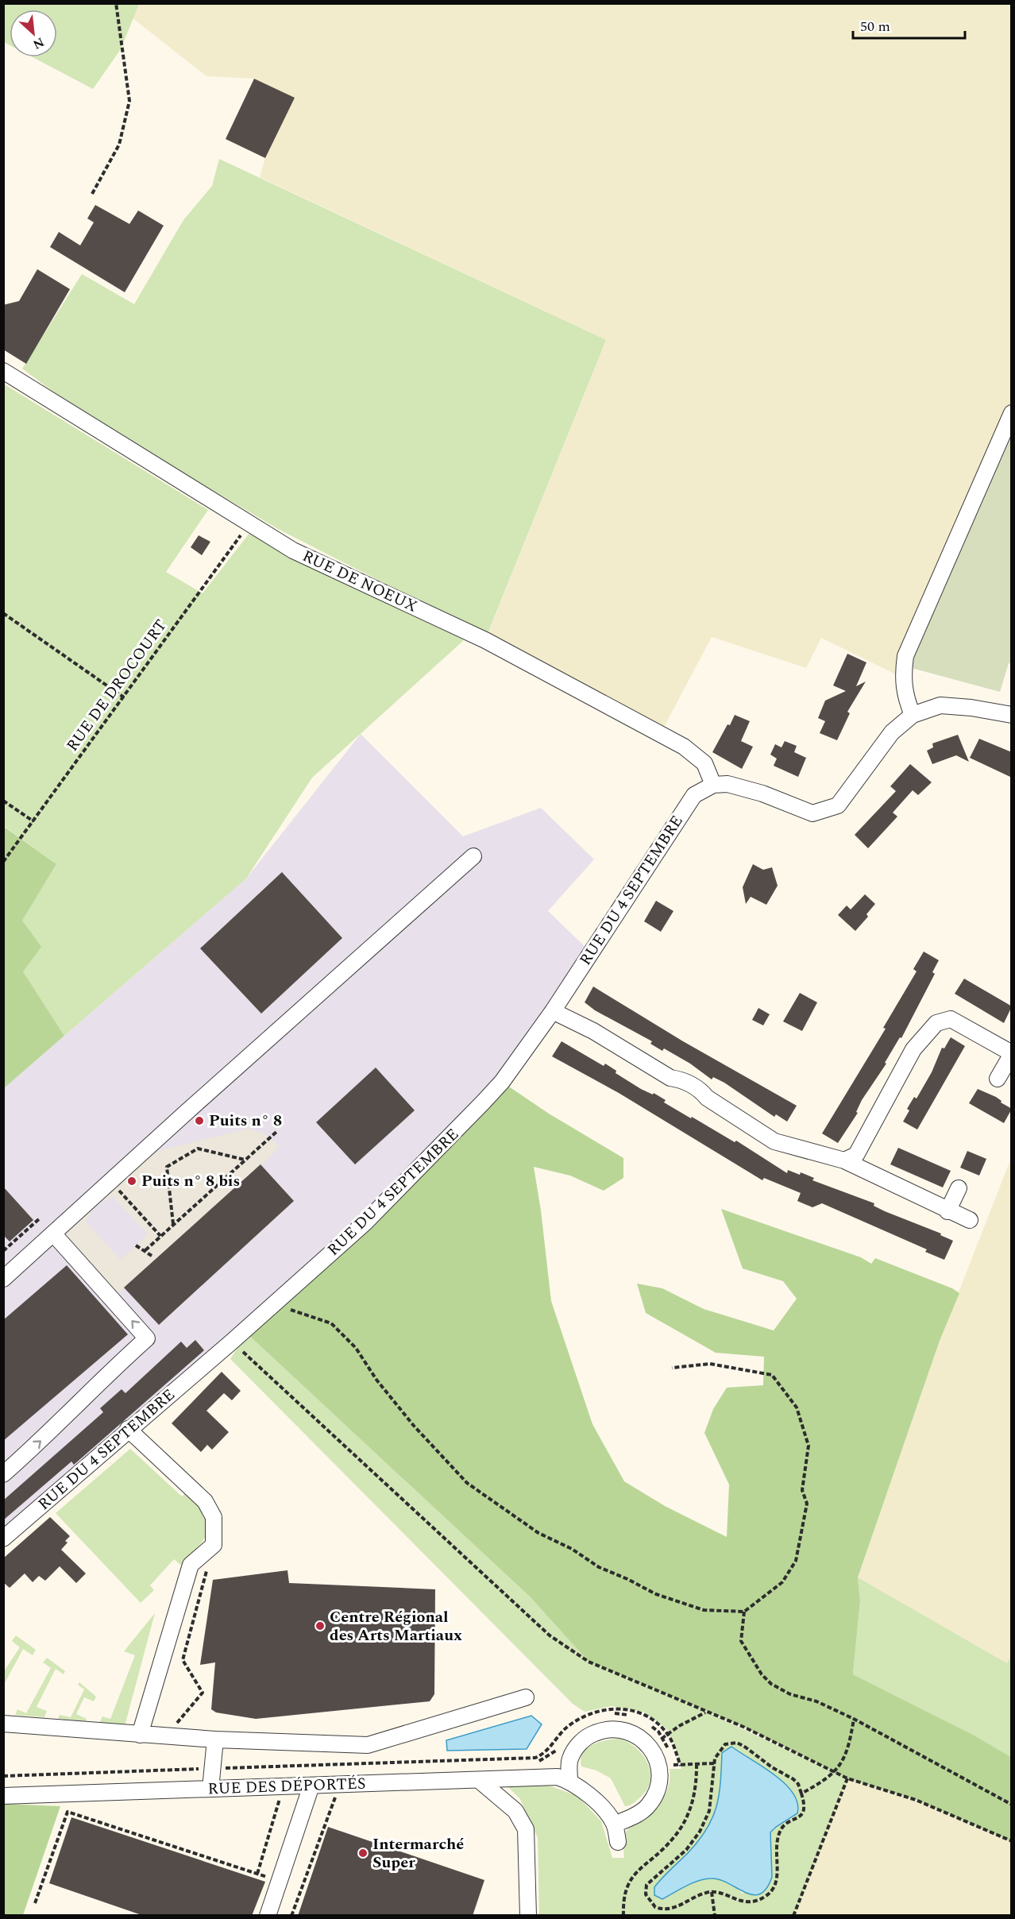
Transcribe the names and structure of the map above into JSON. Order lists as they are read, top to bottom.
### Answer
{
  "streets": {
    "street": ["RUE DE NOEUX", "RUE DU 4 SEPTEMBRE", "RUE DES DÉPORTÉS"],
    "path": ["RUE DE DROCOURT"]
  },
  "crossings": [
    ["RUE DE NOEUX", "RUE DE DROCOURT"],
    ["RUE DE NOEUX", "RUE DU 4 SEPTEMBRE"]
  ],
  "places": [
    "Puits n° 8",
    "Puits n° 8 bis",
    "Centre Régional des Arts Martiaux",
    "Intermarché Super"
  ],
  "scale_bar": "50 m",
  "north": "bottom right"
}
